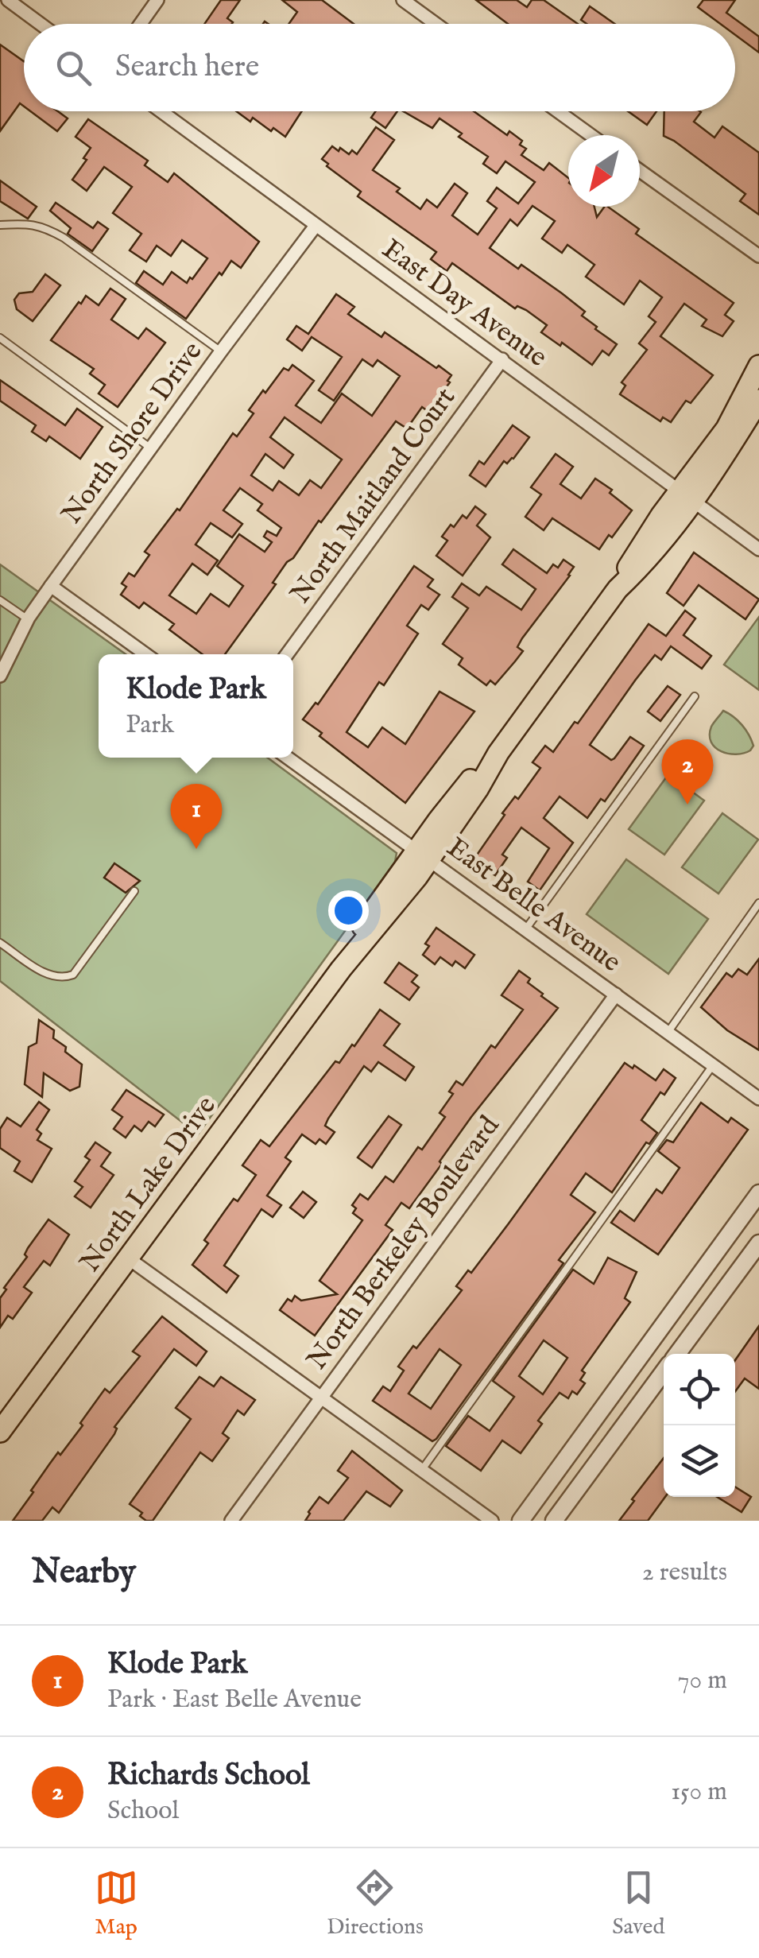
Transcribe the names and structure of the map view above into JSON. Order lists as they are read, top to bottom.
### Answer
{
  "streets": {
    "main road": ["North Lake Drive"],
    "street": [
      "East Day Avenue",
      "North Shore Drive",
      "North Maitland Court",
      "East Belle Avenue",
      "North Berkeley Boulevard"
    ]
  },
  "crossings": [
    ["East Day Avenue", "North Shore Drive"],
    ["East Day Avenue", "North Maitland Court"],
    ["East Day Avenue", "North Lake Drive"],
    ["East Belle Avenue", "North Lake Drive"],
    ["East Belle Avenue", "North Berkeley Boulevard"]
  ],
  "north": "bottom left",
  "page": {
    "search": "Search here",
    "popup": ["Klode Park", "Park"],
    "pins": ["2", "1"],
    "heading": ["Nearby", "2 results"],
    "list": [
      {
        "mark": "1",
        "name": "Klode Park",
        "note": "Park · East Belle Avenue",
        "value": "70 m"
      },
      {
        "mark": "2",
        "name": "Richards School",
        "note": "School",
        "value": "150 m"
      }
    ],
    "nav": ["Map", "Directions", "Saved"]
  }
}
